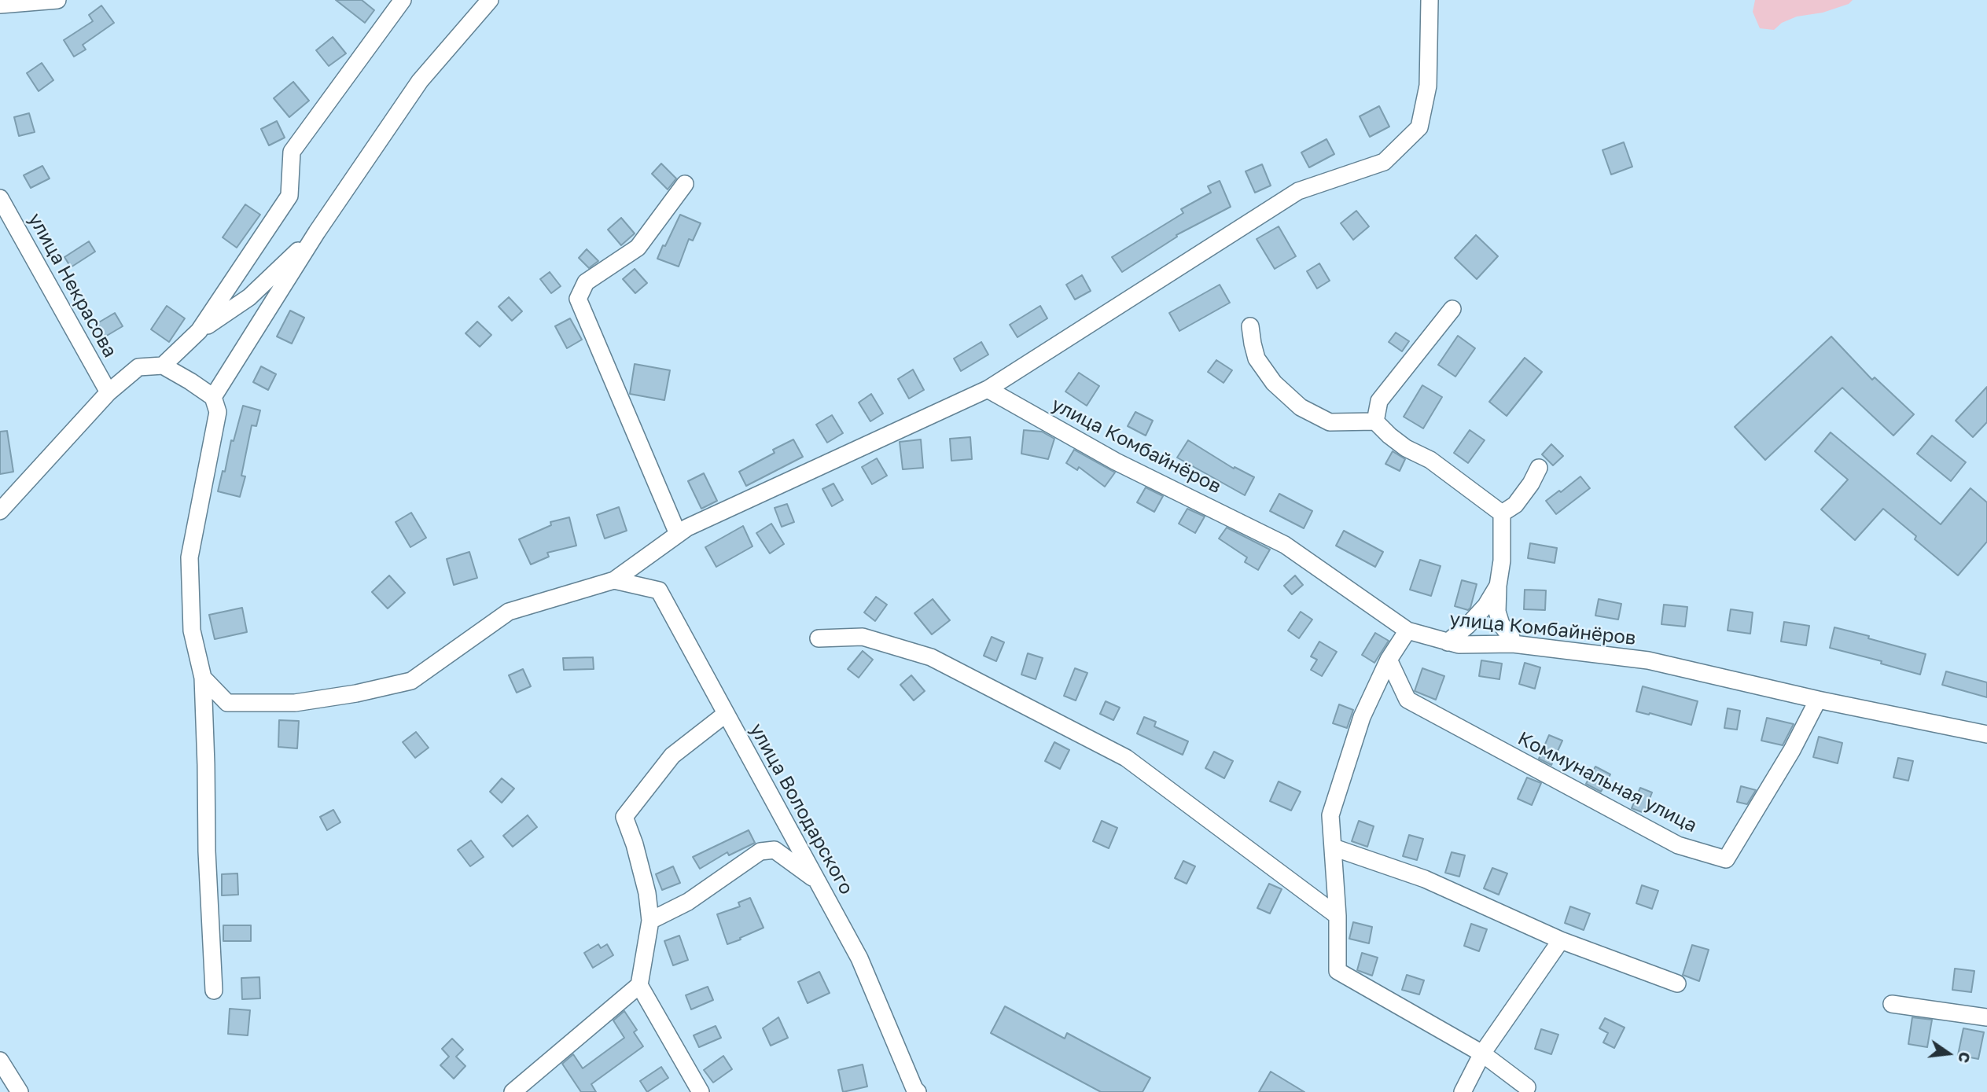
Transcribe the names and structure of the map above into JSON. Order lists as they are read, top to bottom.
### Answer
{
  "streets": {
    "street": [
      "улица Некрасова",
      "улица Комбайнёров",
      "Коммунальная улица",
      "улица Володарского"
    ]
  },
  "crossings": [
    ["улица Комбайнёров", "Коммунальная улица"]
  ],
  "north": "right"
}
